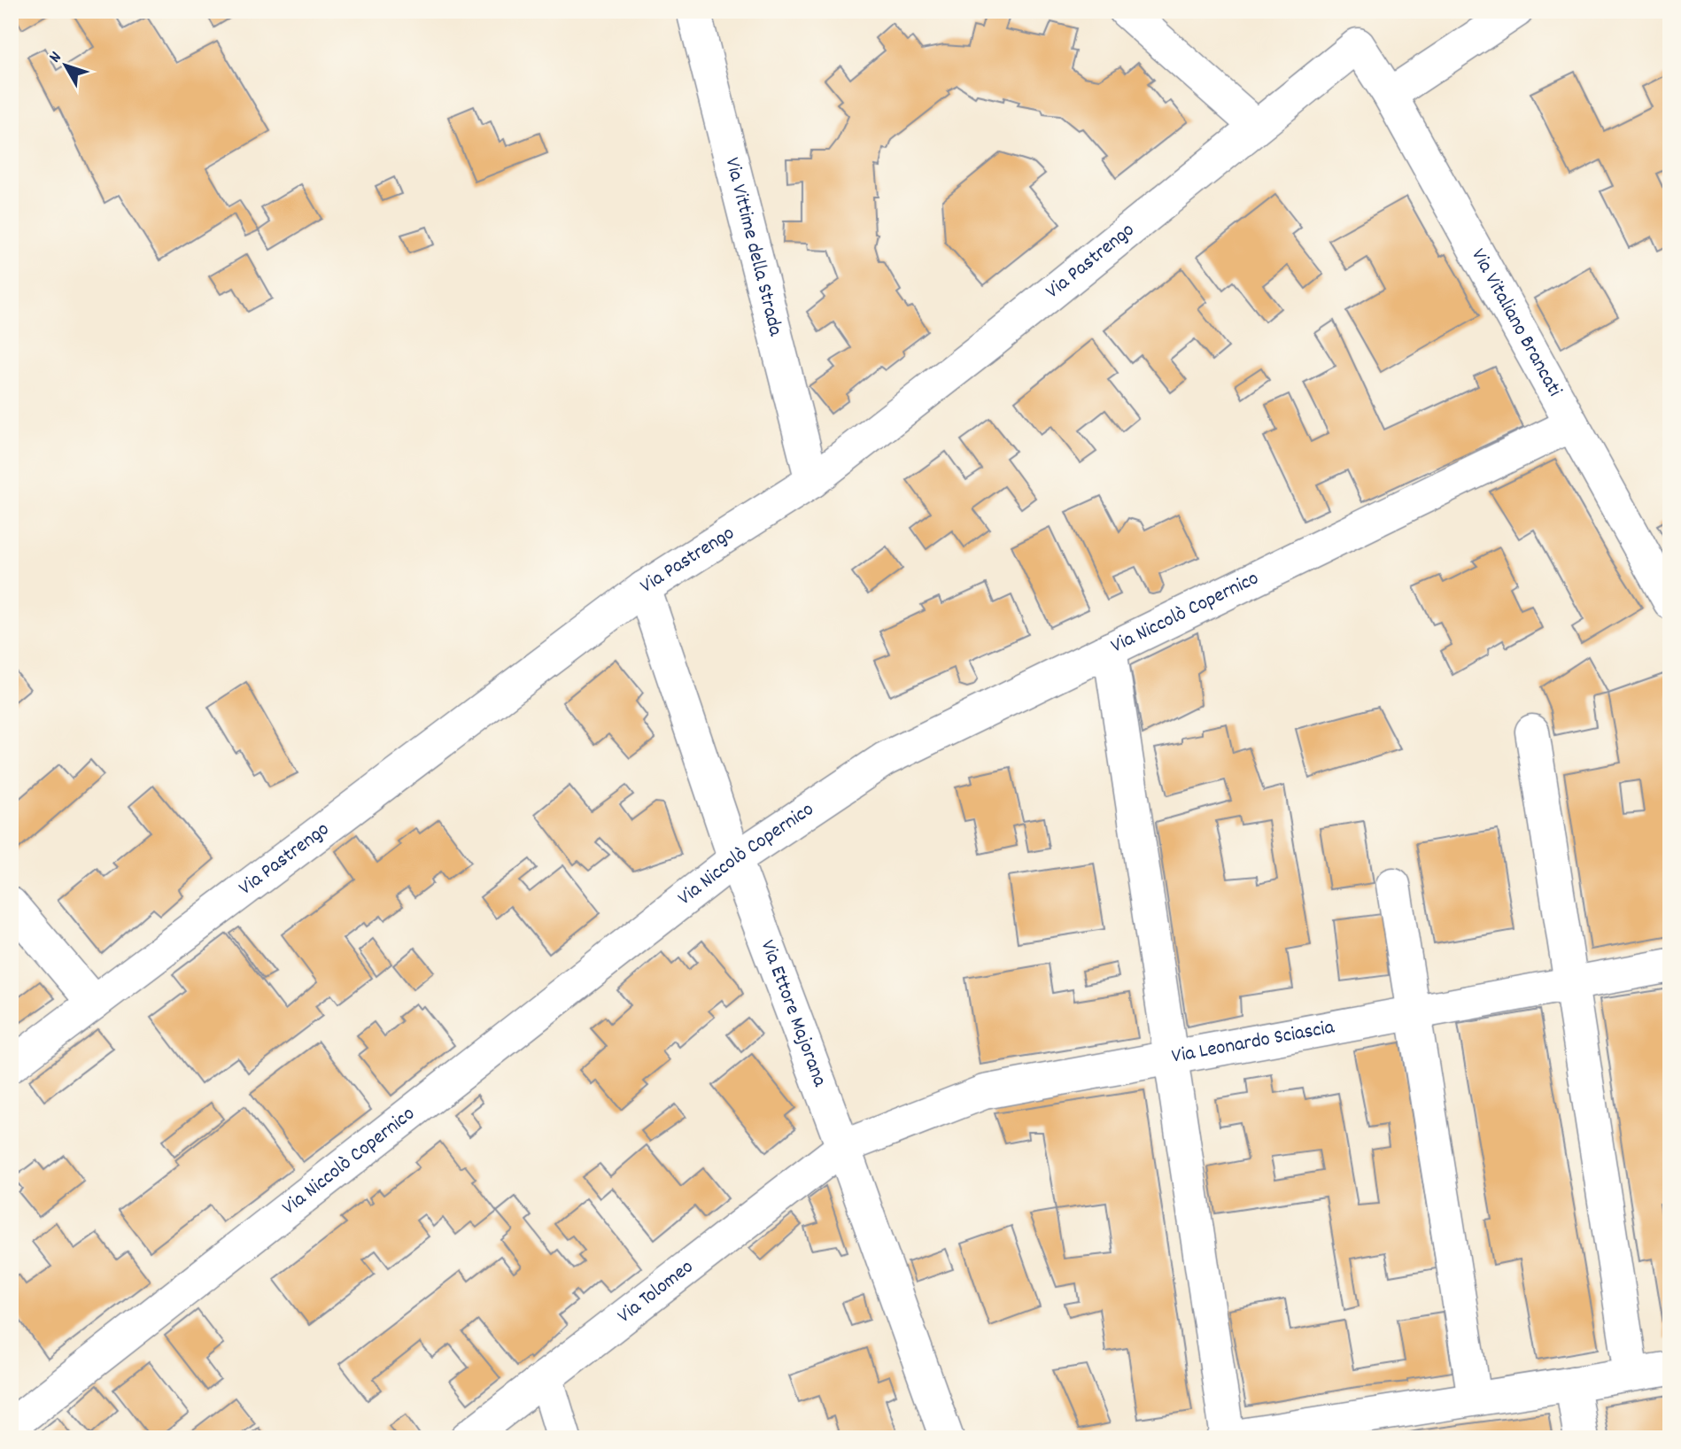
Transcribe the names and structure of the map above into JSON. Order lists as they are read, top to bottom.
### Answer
{
  "streets": {
    "street": [
      "Via Vittime della Strada",
      "Via Pastrengo",
      "Via Vitaliano Brancati",
      "Via Niccolò Copernico",
      "Via Ettore Majorana",
      "Via Leonardo Sciascia",
      "Via Tolomeo"
    ]
  },
  "crossings": [
    ["Via Vittime della Strada", "Via Pastrengo"],
    ["Via Pastrengo", "Via Vitaliano Brancati"],
    ["Via Pastrengo", "Via Ettore Majorana"],
    ["Via Vitaliano Brancati", "Via Niccolò Copernico"],
    ["Via Niccolò Copernico", "Via Ettore Majorana"],
    ["Via Ettore Majorana", "Via Leonardo Sciascia"],
    ["Via Ettore Majorana", "Via Tolomeo"],
    ["Via Leonardo Sciascia", "Via Tolomeo"]
  ],
  "north": "top left"
}
